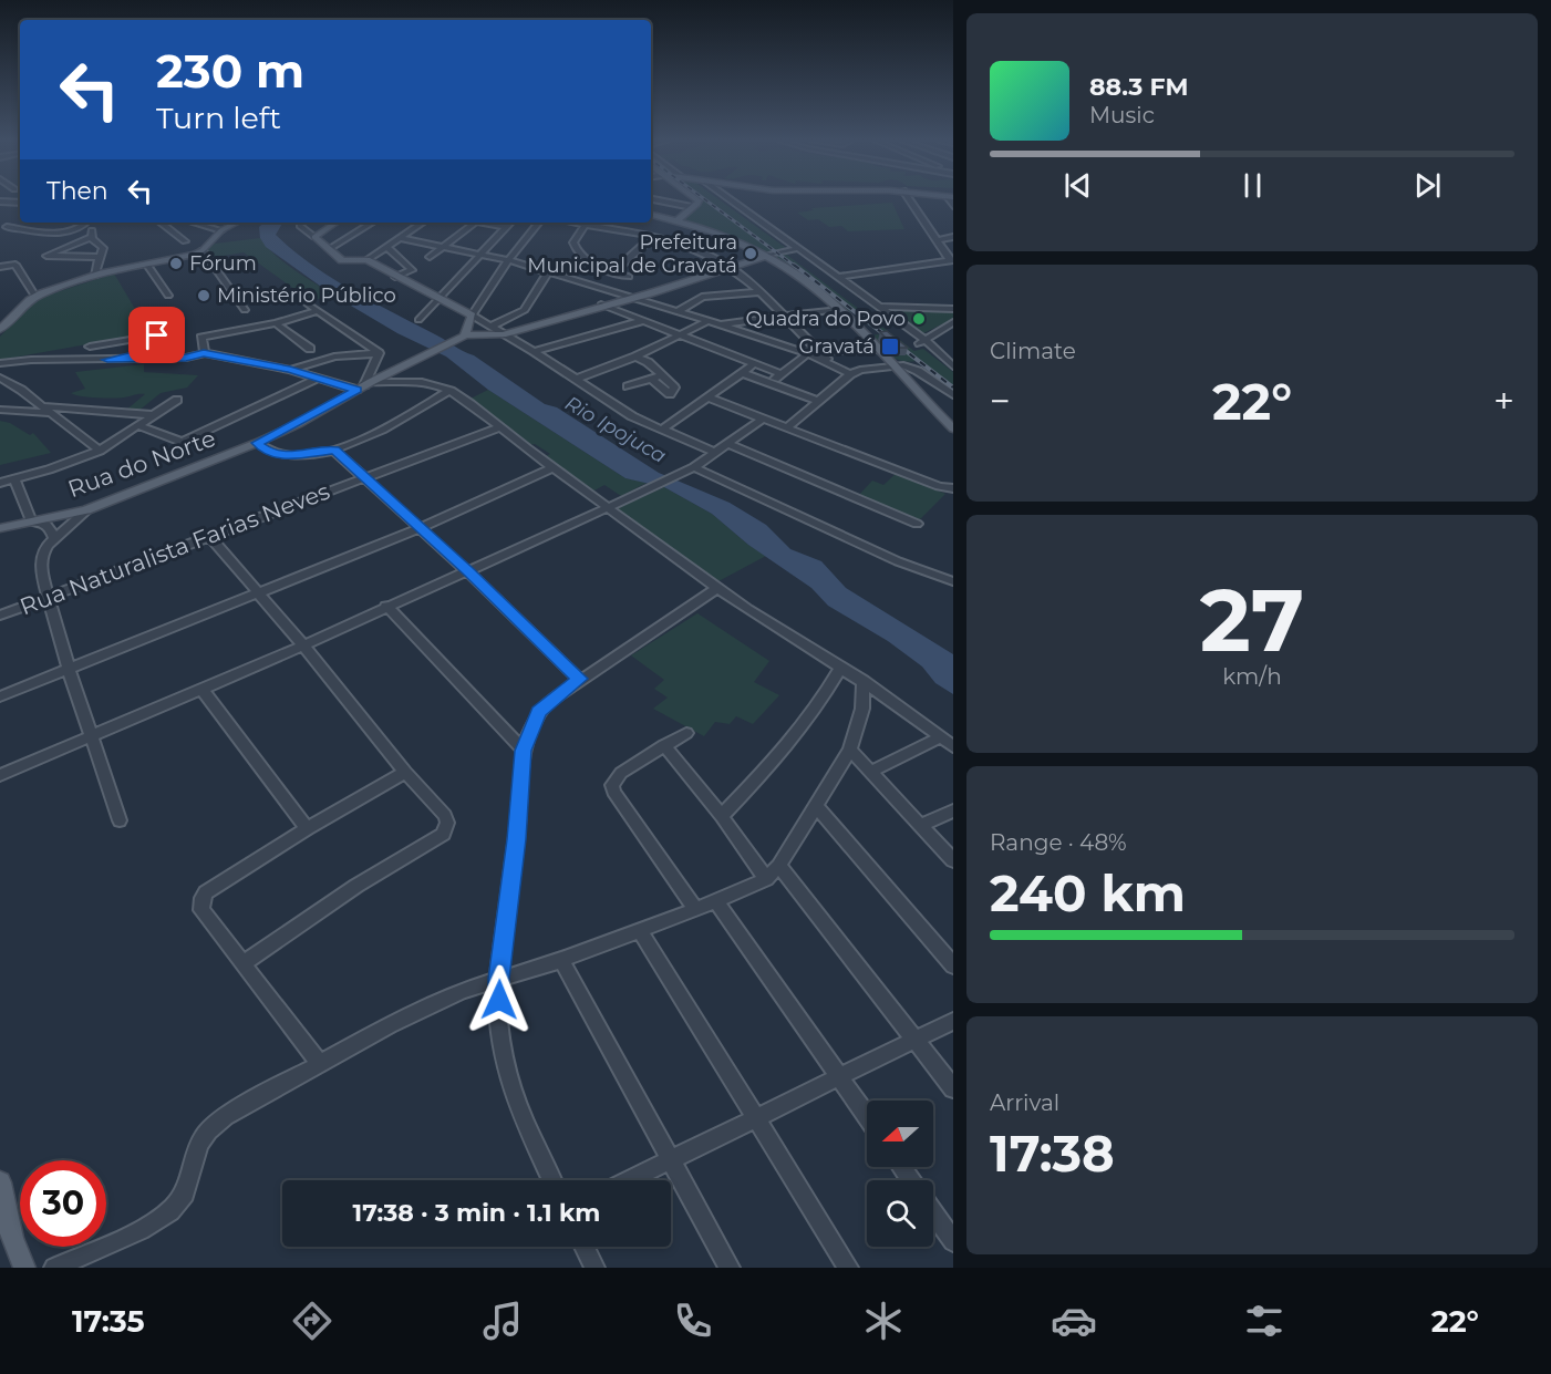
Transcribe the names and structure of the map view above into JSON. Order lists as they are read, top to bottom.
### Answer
{
  "streets": {
    "main road": ["Rua do Norte"],
    "street": ["Rua Naturalista Farias Neves"]
  },
  "water": ["Rio Ipojuca"],
  "places": {
    "other": [
      "Prefeitura Municipal de Gravatá",
      "Fórum",
      "Ministério Público",
      "Quadra do Povo"
    ],
    "transit": ["Gravatá"]
  },
  "north": "left",
  "page": {
    "turn": ["230 m", "Turn left"],
    "song": ["88.3 FM", "Music"],
    "then": "Then",
    "tile": [
      "Climate",
      ["27", "km/h"],
      ["Range · 48%", "240 km"],
      ["Arrival", "17:38"]
    ],
    "heat": ["−", "22°", "+"],
    "limit": "30",
    "trip": "17:38 · 3 min · 1.1 km",
    "tabs": ["17:35", "22°"]
  }
}
